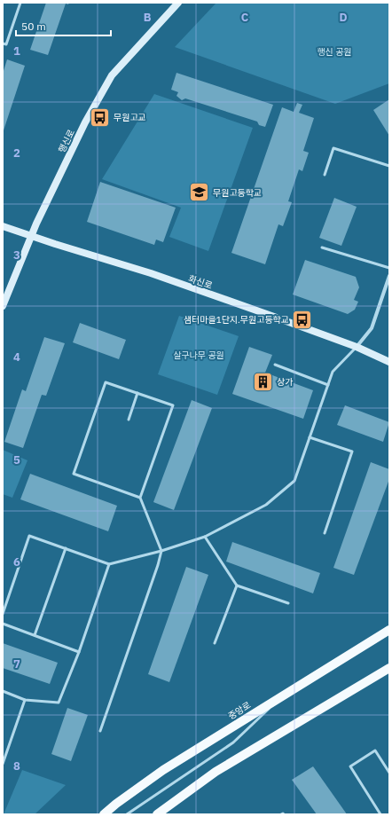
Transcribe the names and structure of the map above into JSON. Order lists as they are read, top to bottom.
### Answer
{
  "streets": {
    "main road": ["행신로", "화신로", "중앙로"]
  },
  "crossings": [
    ["행신로", "화신로"]
  ],
  "parks": ["행신 공원", "살구나무 공원"],
  "places": {
    "bus stop": ["무원고교", "샘터마을1단지.무원고등학교"],
    "school or university": ["무원고등학교"],
    "building": ["상가"]
  },
  "scale_bar": "50 m",
  "grid": {
    "columns": ["B", "C", "D"],
    "rows": [
      "1",
      "2",
      "3",
      "4",
      "5",
      "6",
      "7",
      "8"
    ]
  }
}
